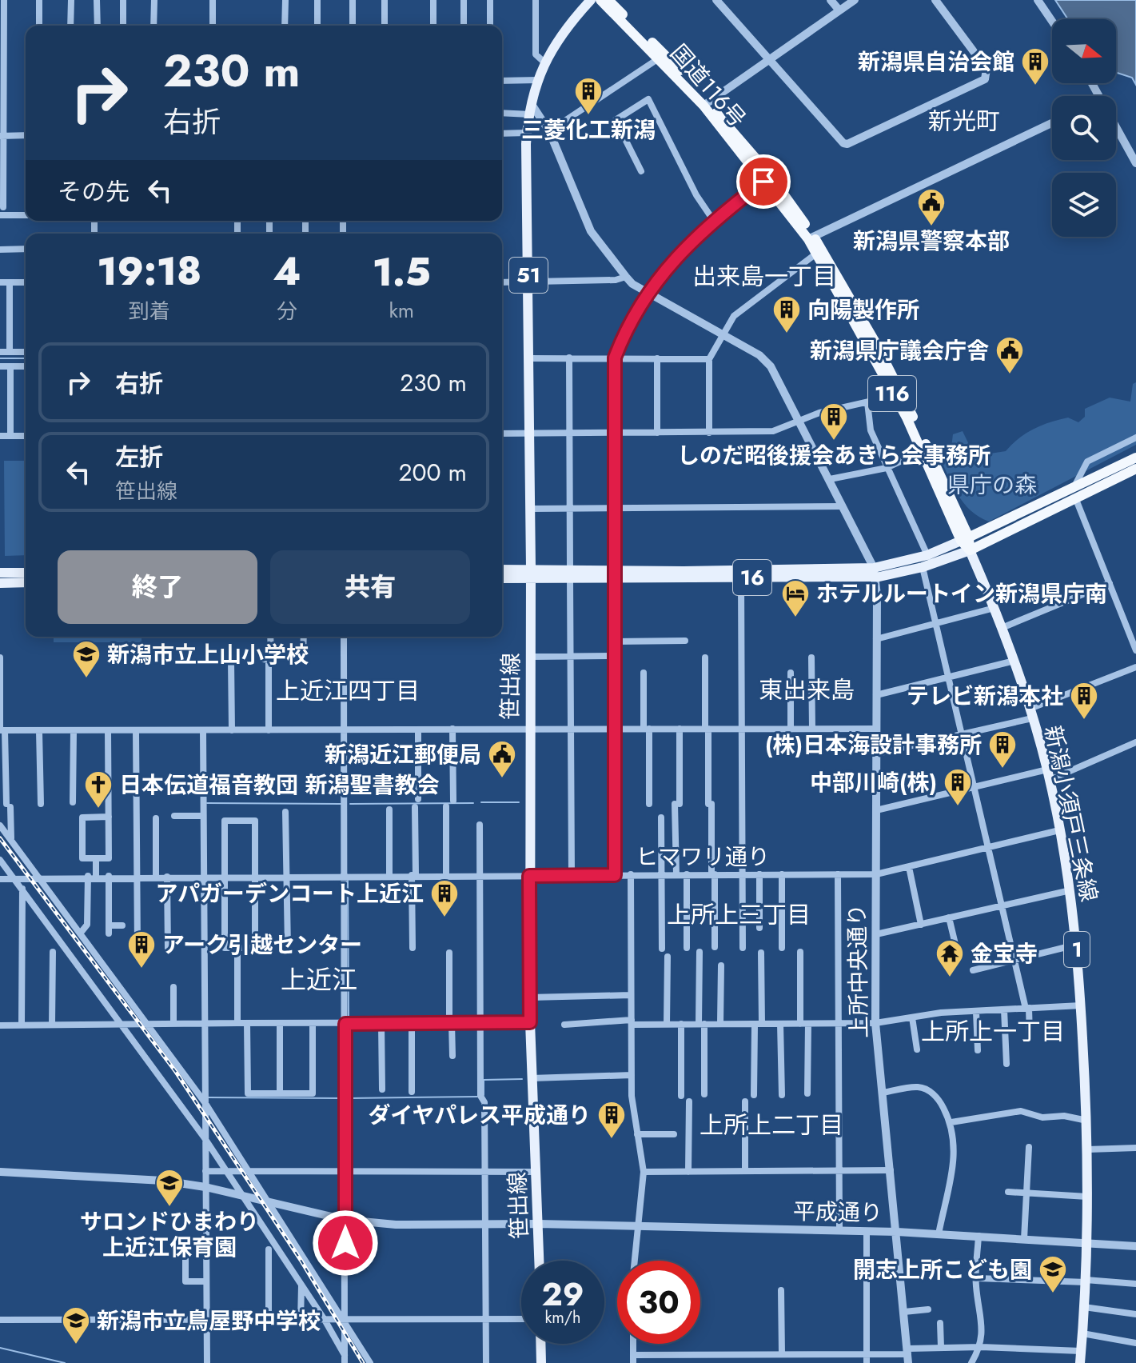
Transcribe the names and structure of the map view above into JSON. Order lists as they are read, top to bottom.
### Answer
{
  "streets": {
    "highway": ["国道116号", "116"],
    "main road": [
      "51",
      "16",
      "笹出線",
      "新潟小須戸三条線",
      "1"
    ],
    "street": ["ヒマワリ通り", "上所中央通り", "平成通り"]
  },
  "crossings": [
    ["国道116号", "16"],
    ["国道116号", "新潟小須戸三条線"],
    ["16", "笹出線"],
    ["16", "新潟小須戸三条線"],
    ["16", "上所中央通り"],
    ["笹出線", "ヒマワリ通り"],
    ["笹出線", "平成通り"],
    ["新潟小須戸三条線", "ヒマワリ通り"],
    ["新潟小須戸三条線", "平成通り"],
    ["ヒマワリ通り", "上所中央通り"],
    ["上所中央通り", "平成通り"]
  ],
  "districts": [
    "新光町",
    "出来島一丁目",
    "東出来島",
    "上近江四丁目",
    "上所上三丁目",
    "上近江",
    "上所上一丁目",
    "上所上二丁目"
  ],
  "parks": ["県庁の森"],
  "places": {
    "building": [
      "新潟県自治会館",
      "三菱化工新潟",
      "向陽製作所",
      "しのだ昭後援会あきら会事務所",
      "テレビ新潟本社",
      "(株)日本海設計事務所",
      "中部川崎(株)",
      "アパガーデンコート上近江",
      "アーク引越センター",
      "ダイヤパレス平成通り"
    ],
    "public building": ["新潟県警察本部", "新潟県庁議会庁舎", "新潟近江郵便局"],
    "hotel": ["ホテルルートイン新潟県庁南"],
    "school or university": [
      "新潟市立上山小学校",
      "サロンドひまわり 上近江保育園",
      "開志上所こども園",
      "新潟市立鳥屋野中学校"
    ],
    "church": ["日本伝道福音教団 新潟聖書教会"],
    "temple": ["金宝寺"]
  },
  "north": "right",
  "page": {
    "turn": ["230 m", "右折"],
    "then": "その先",
    "eta": [
      "19:18",
      "到着",
      "4",
      "分",
      "1.5",
      "km"
    ],
    "list": [
      {
        "name": "右折",
        "value": "230 m"
      },
      {
        "name": "左折",
        "note": "笹出線",
        "value": "200 m"
      }
    ],
    "buttons": ["終了", "共有"],
    "speed": "29 km/h",
    "limit": "30"
  }
}
